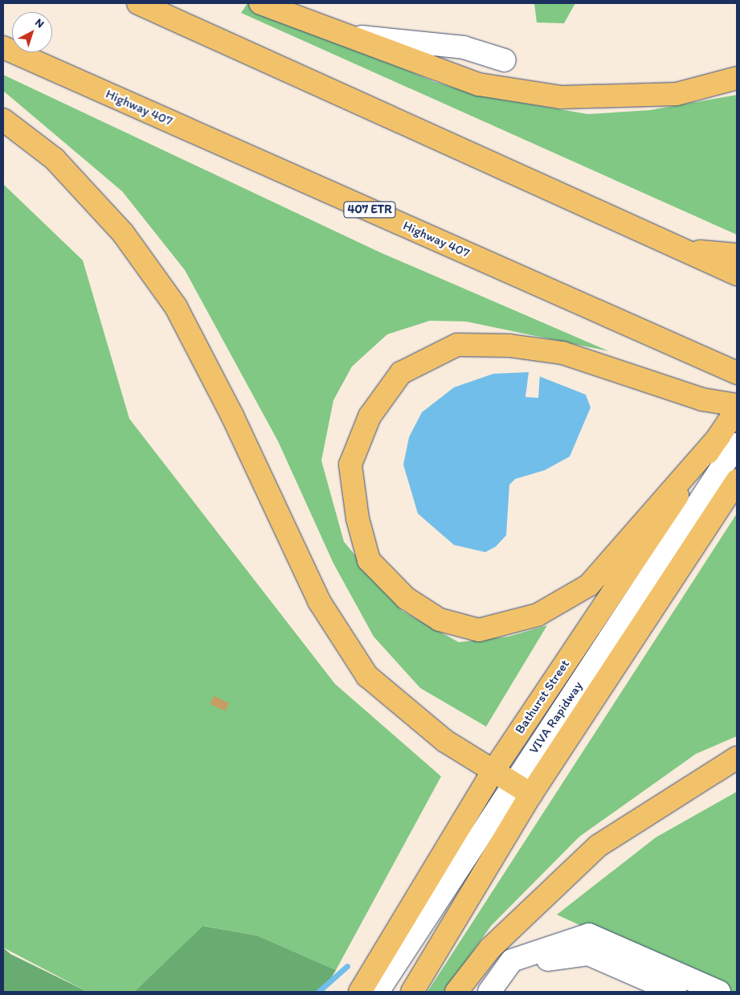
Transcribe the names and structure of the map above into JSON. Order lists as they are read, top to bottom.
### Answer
{
  "streets": {
    "main road": ["Highway 407", "407 ETR", "Bathurst Street"],
    "lane": ["VIVA Rapidway"]
  },
  "crossings": [
    ["Bathurst Street", "VIVA Rapidway"]
  ],
  "north": "top right"
}
